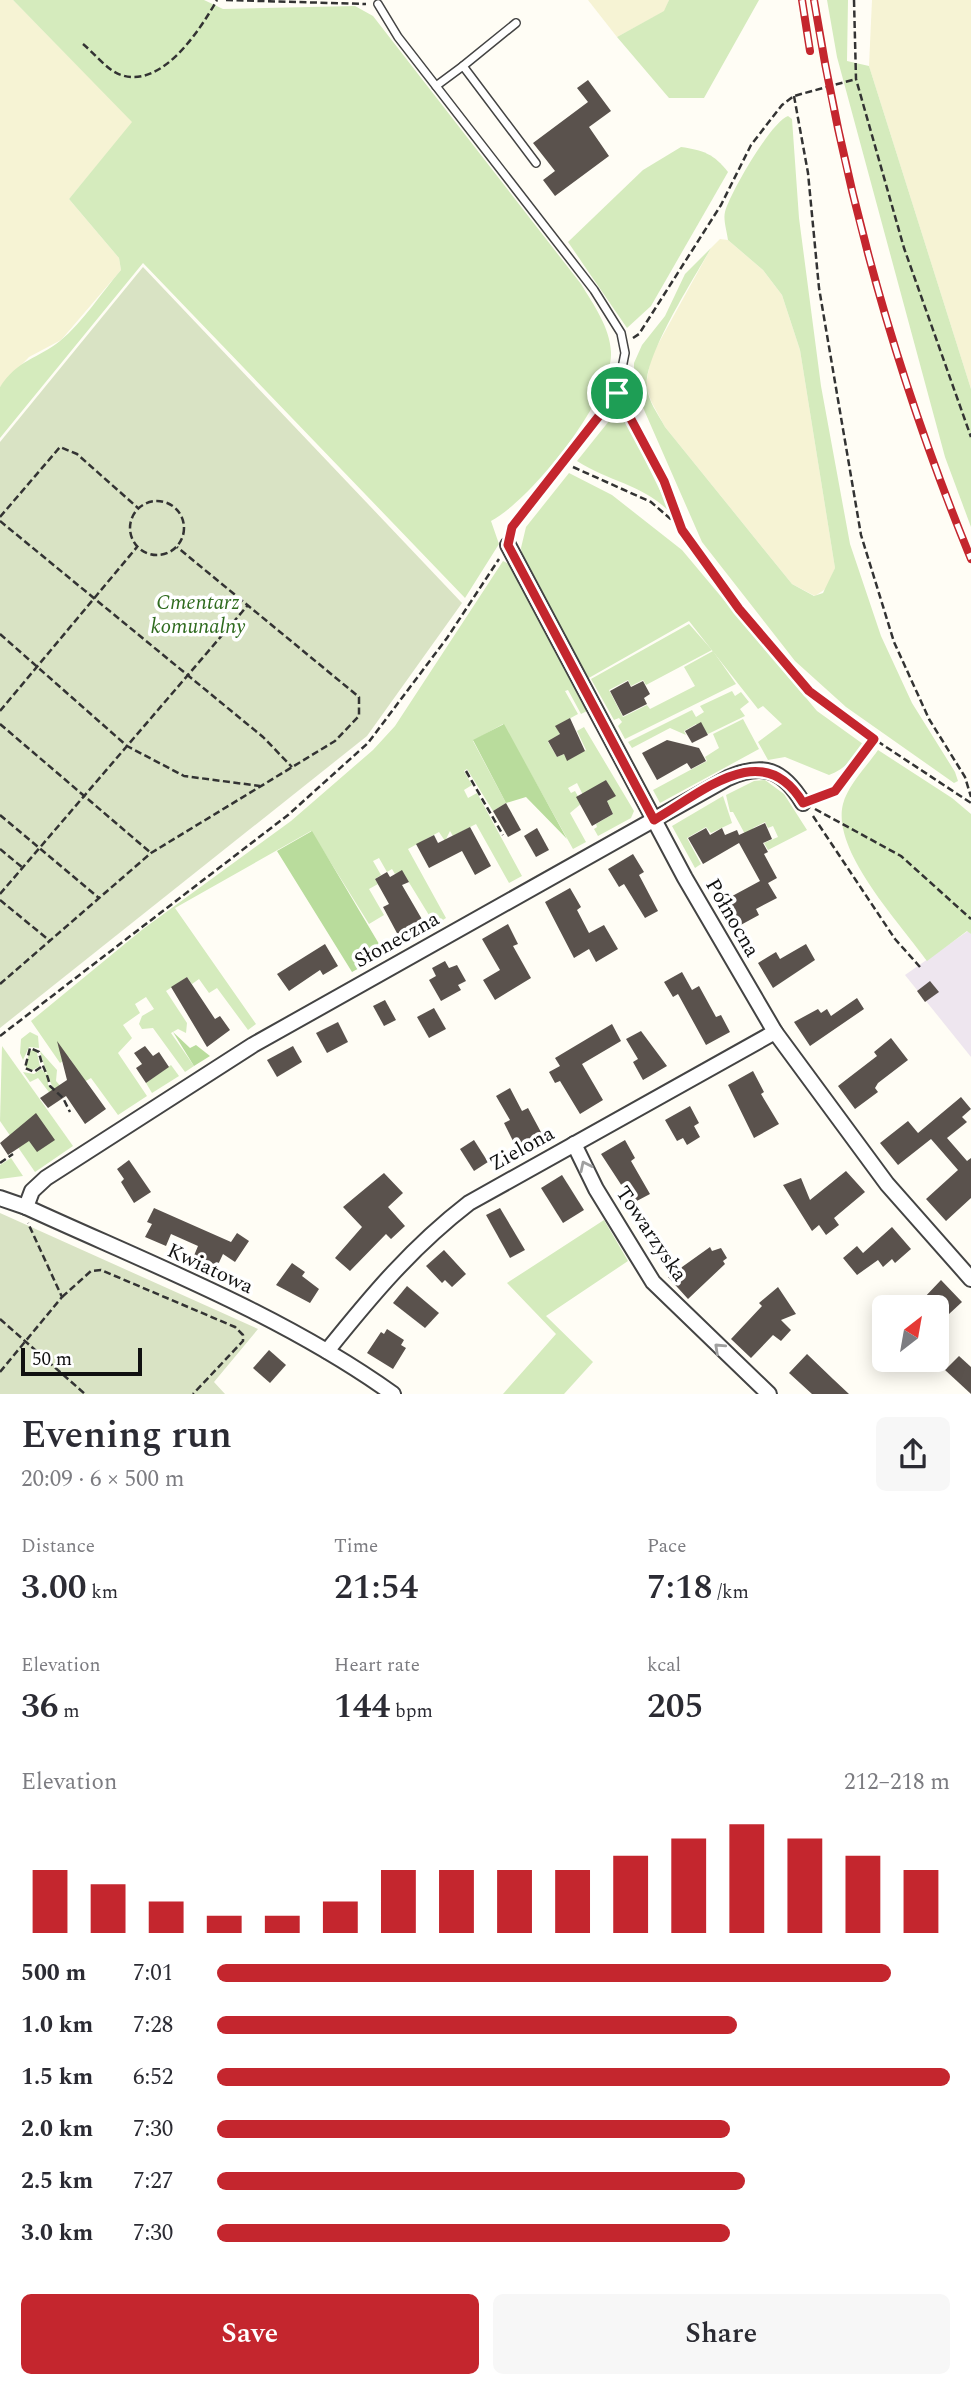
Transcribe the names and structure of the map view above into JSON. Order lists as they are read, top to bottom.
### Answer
{
  "streets": {
    "street": [
      "Północna",
      "Słoneczna",
      "Zielona",
      "Towarzyska",
      "Kwiatowa"
    ]
  },
  "crossings": [
    ["Północna", "Słoneczna"],
    ["Północna", "Zielona"],
    ["Słoneczna", "Kwiatowa"],
    ["Zielona", "Towarzyska"],
    ["Zielona", "Kwiatowa"]
  ],
  "one_way": ["Towarzyska"],
  "parks": ["Cmentarz komunalny"],
  "scale_bar": "50 m",
  "north": "top right",
  "page": {
    "scale": "50 m",
    "heading": ["Evening run", "20:09 · 6 × 500 m"],
    "stats": [
      ["Distance", "3.00 km"],
      ["Time", "21:54"],
      ["Pace", "7:18 /km"],
      ["Elevation", "36 m"],
      ["Heart rate", "144 bpm"],
      ["kcal", "205"]
    ],
    "chart": ["Elevation", "212–218 m"],
    "list": [
      {
        "name": "500 m",
        "note": "7:01"
      },
      {
        "name": "1.0 km",
        "note": "7:28"
      },
      {
        "name": "1.5 km",
        "note": "6:52"
      },
      {
        "name": "2.0 km",
        "note": "7:30"
      },
      {
        "name": "2.5 km",
        "note": "7:27"
      },
      {
        "name": "3.0 km",
        "note": "7:30"
      }
    ],
    "buttons": ["Save", "Share"]
  }
}
